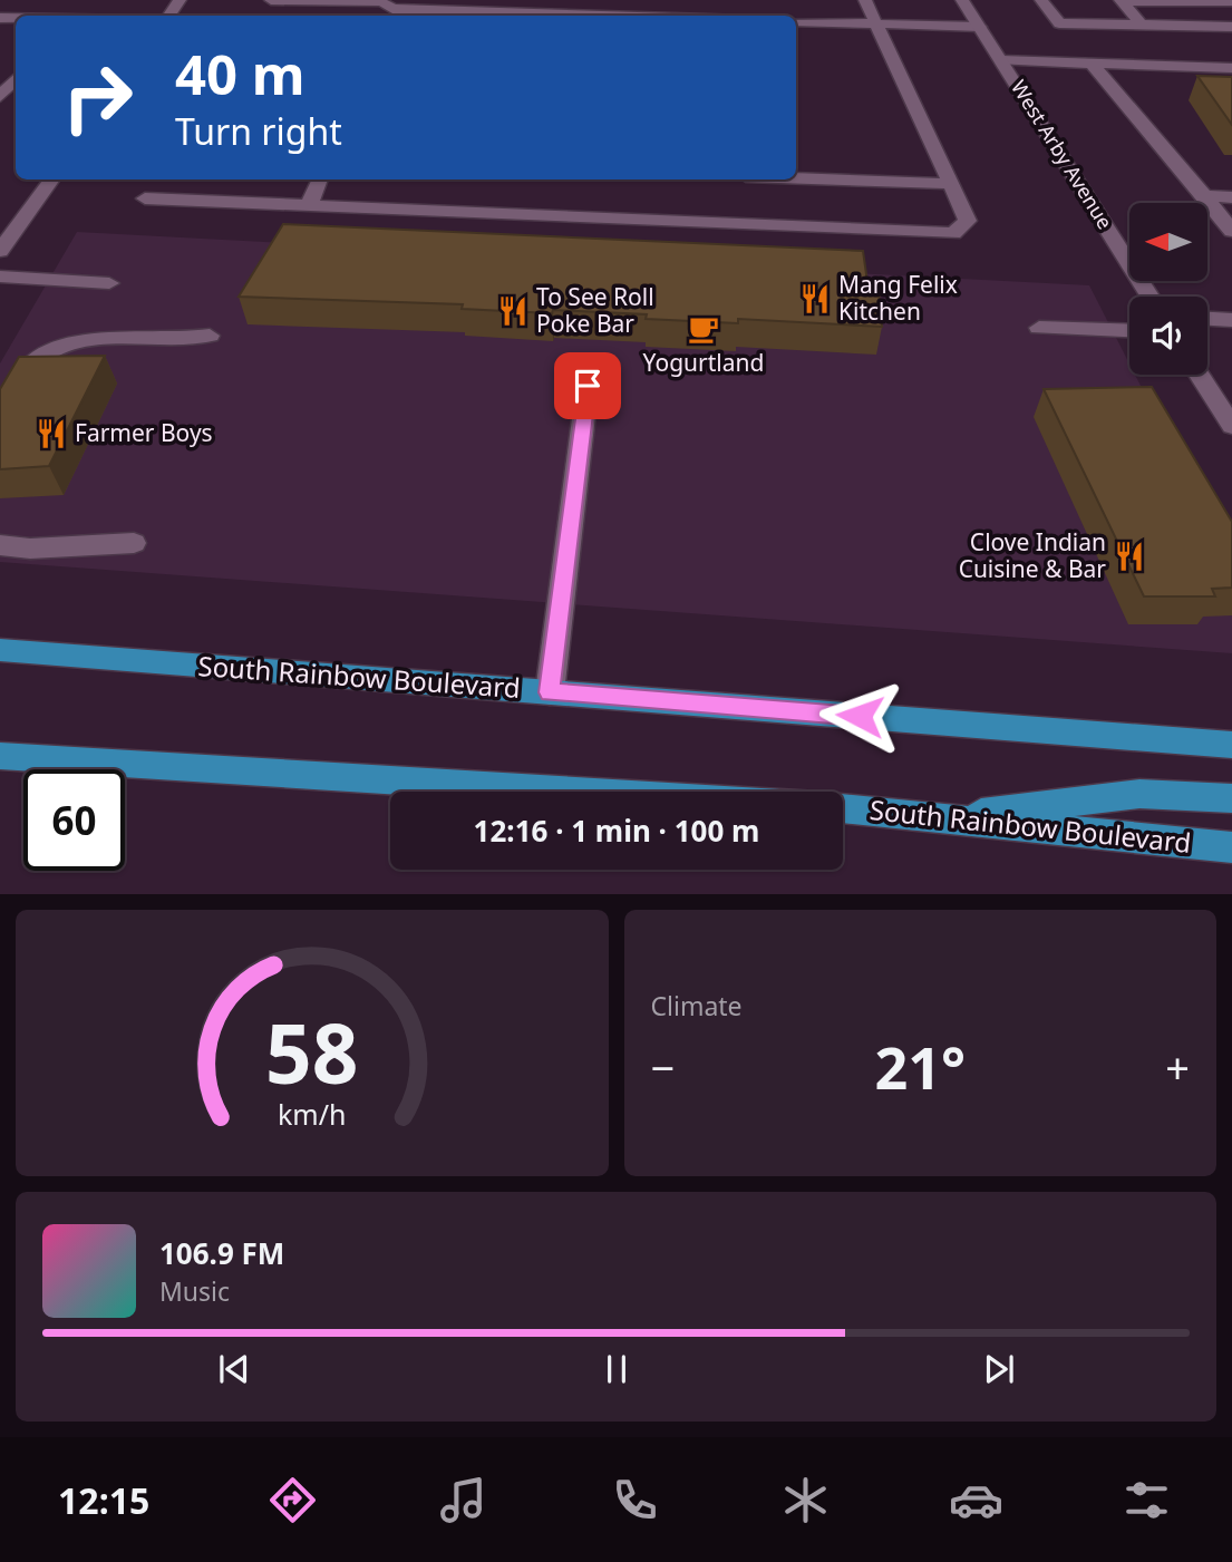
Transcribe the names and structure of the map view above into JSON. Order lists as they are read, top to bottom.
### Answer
{
  "streets": {
    "main road": ["South Rainbow Boulevard"],
    "street": ["West Arby Avenue"]
  },
  "places": {
    "restaurant": [
      "Mang Felix Kitchen",
      "To See Roll Poke Bar",
      "Farmer Boys",
      "Clove Indian Cuisine & Bar"
    ],
    "cafe": ["Yogurtland"]
  },
  "north": "left",
  "page": {
    "turn": ["40 m", "Turn right"],
    "limit": "60",
    "trip": "12:16 · 1 min · 100 m",
    "tile": "Climate",
    "heat": ["−", "21°", "+"],
    "song": ["106.9 FM", "Music"],
    "tabs": "12:15",
    "gauge": ["58", "km/h"]
  }
}
